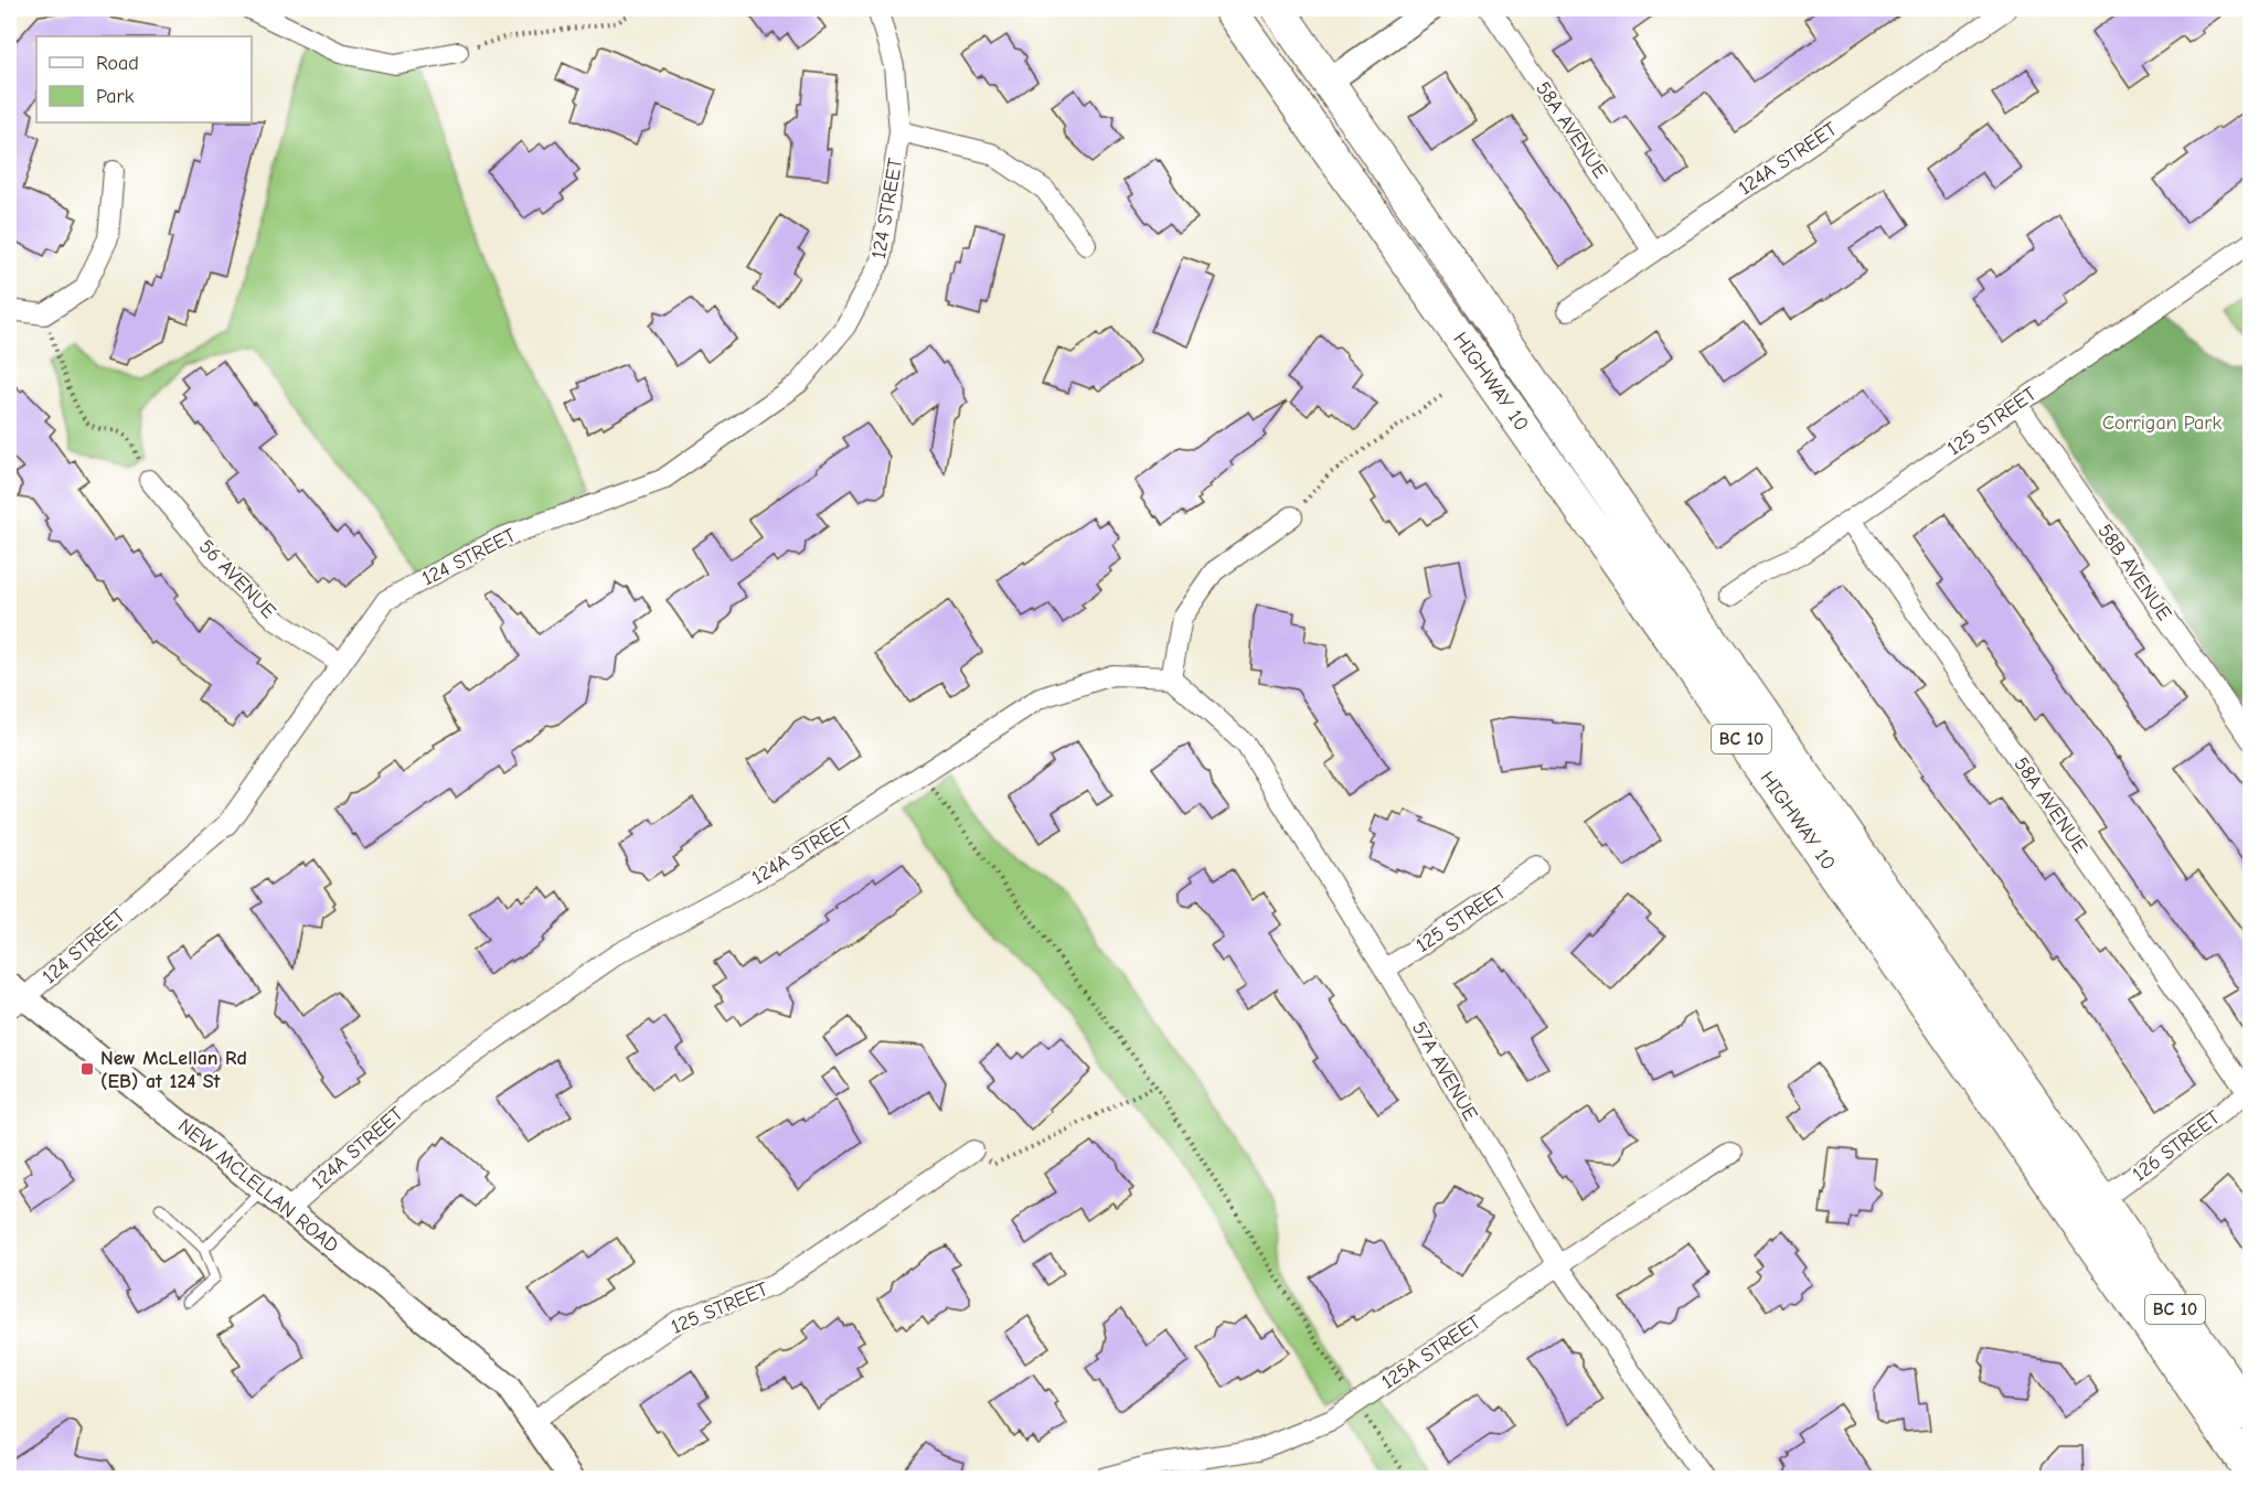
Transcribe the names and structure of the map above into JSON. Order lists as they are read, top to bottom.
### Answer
{
  "streets": {
    "highway": ["HIGHWAY 10", "BC 10"],
    "street": [
      "58A AVENUE",
      "124A STREET",
      "124 STREET",
      "125 STREET",
      "58B AVENUE",
      "56 AVENUE",
      "57A AVENUE",
      "126 STREET",
      "NEW MCLELLAN ROAD",
      "125A STREET"
    ]
  },
  "crossings": [
    ["58A AVENUE", "124A STREET"],
    ["58A AVENUE", "125 STREET"],
    ["58A AVENUE", "126 STREET"],
    ["124A STREET", "57A AVENUE"],
    ["124A STREET", "NEW MCLELLAN ROAD"],
    ["124 STREET", "56 AVENUE"],
    ["124 STREET", "NEW MCLELLAN ROAD"],
    ["HIGHWAY 10", "126 STREET"],
    ["125 STREET", "58B AVENUE"],
    ["125 STREET", "57A AVENUE"],
    ["125 STREET", "NEW MCLELLAN ROAD"],
    ["57A AVENUE", "125A STREET"]
  ],
  "parks": ["Corrigan Park"],
  "places": {
    "transit": ["New McLellan Rd (EB) at 124 St"]
  },
  "legend": ["Road", "Park"]
}
